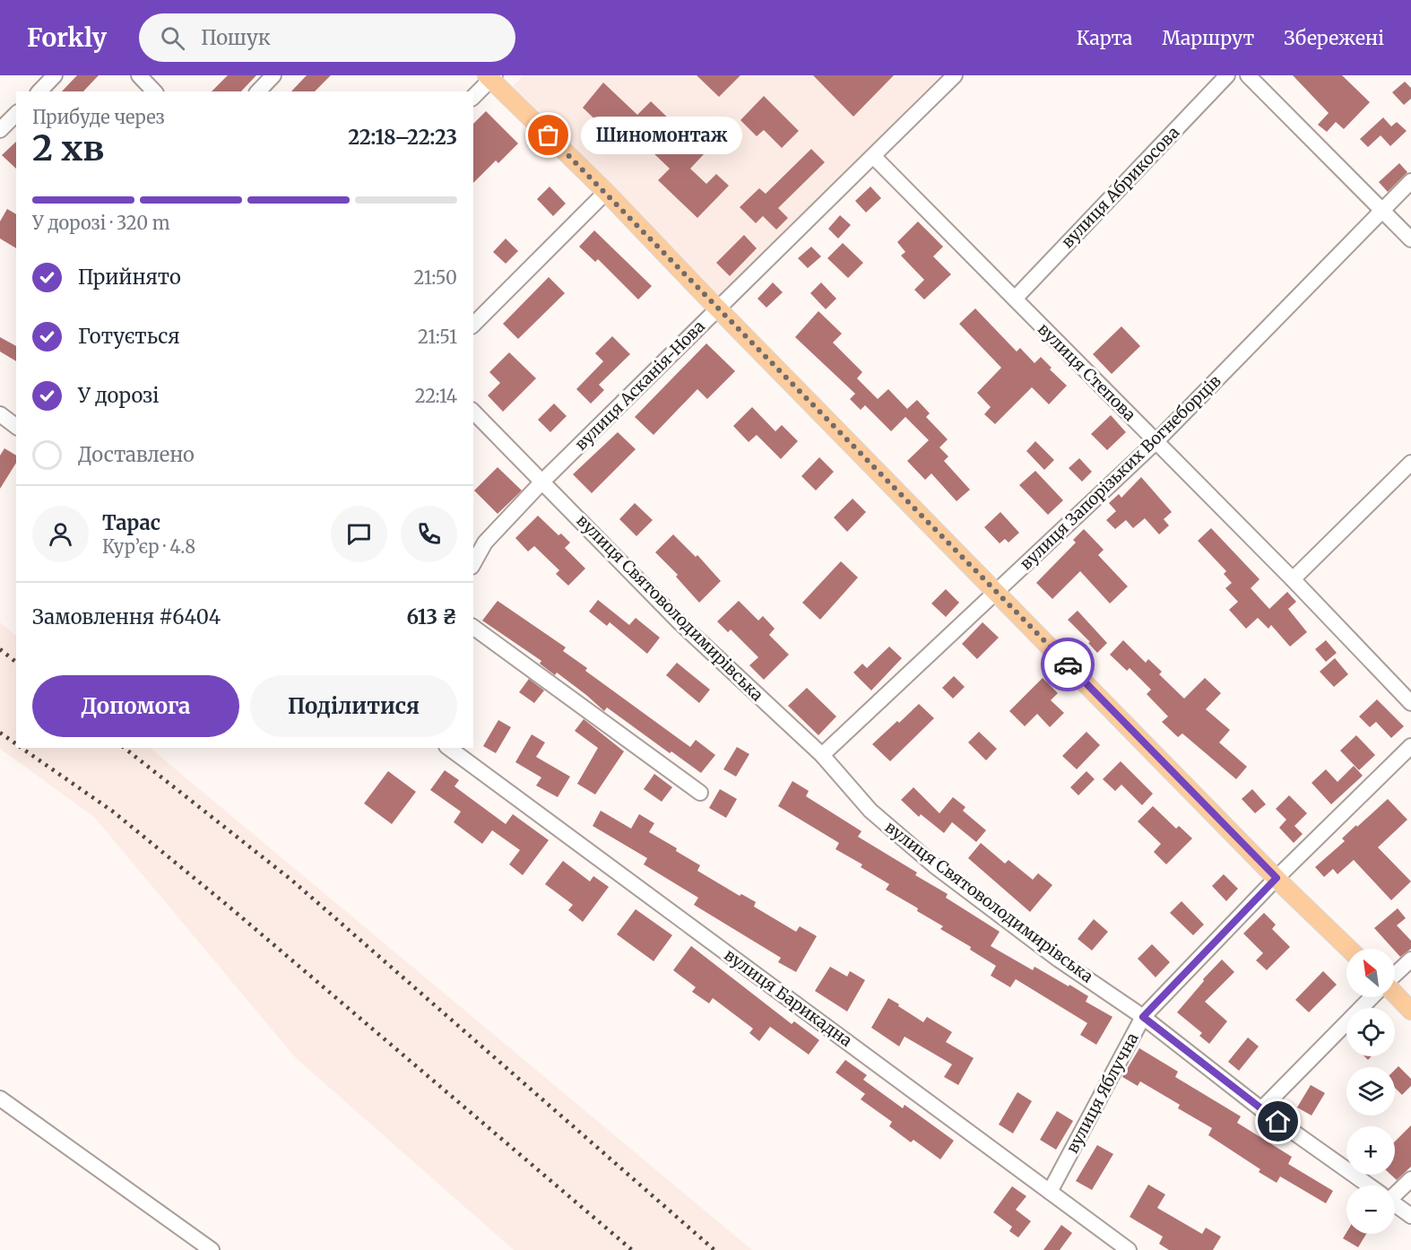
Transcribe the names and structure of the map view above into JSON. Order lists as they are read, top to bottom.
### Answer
{
  "streets": {
    "street": [
      "вулиця Абрикосова",
      "вулиця Степова",
      "вулиця Асканія-Нова",
      "вулиця Запорізьких Вогнеборців",
      "вулиця Святоволодимирівська",
      "вулиця Барикадна",
      "вулиця Яблучна"
    ]
  },
  "crossings": [
    ["вулиця Абрикосова", "вулиця Степова"],
    ["вулиця Степова", "вулиця Асканія-Нова"],
    ["вулиця Степова", "вулиця Запорізьких Вогнеборців"],
    ["вулиця Асканія-Нова", "вулиця Святоволодимирівська"],
    ["вулиця Запорізьких Вогнеборців", "вулиця Святоволодимирівська"],
    ["вулиця Святоволодимирівська", "вулиця Яблучна"],
    ["вулиця Барикадна", "вулиця Яблучна"]
  ],
  "places": ["Шиномонтаж"],
  "north": "top left",
  "page": {
    "header": "Forkly",
    "search": "Пошук",
    "nav": ["Карта", "Маршрут", "Збережені"],
    "heading": ["2 хв", "Прибуде через", "22:18–22:23"],
    "panel": [
      "Тарас",
      "Кур’єр · 4.8",
      "Замовлення #6404",
      "613 ₴"
    ],
    "bubble": "Шиномонтаж",
    "bar": "У дорозі · 320 m",
    "list": [
      ["Прийнято", "21:50"],
      ["Готується", "21:51"],
      ["У дорозі", "22:14"],
      "Доставлено"
    ],
    "buttons": ["Допомога", "Поділитися"],
    "map_buttons": ["+", "−"]
  }
}
